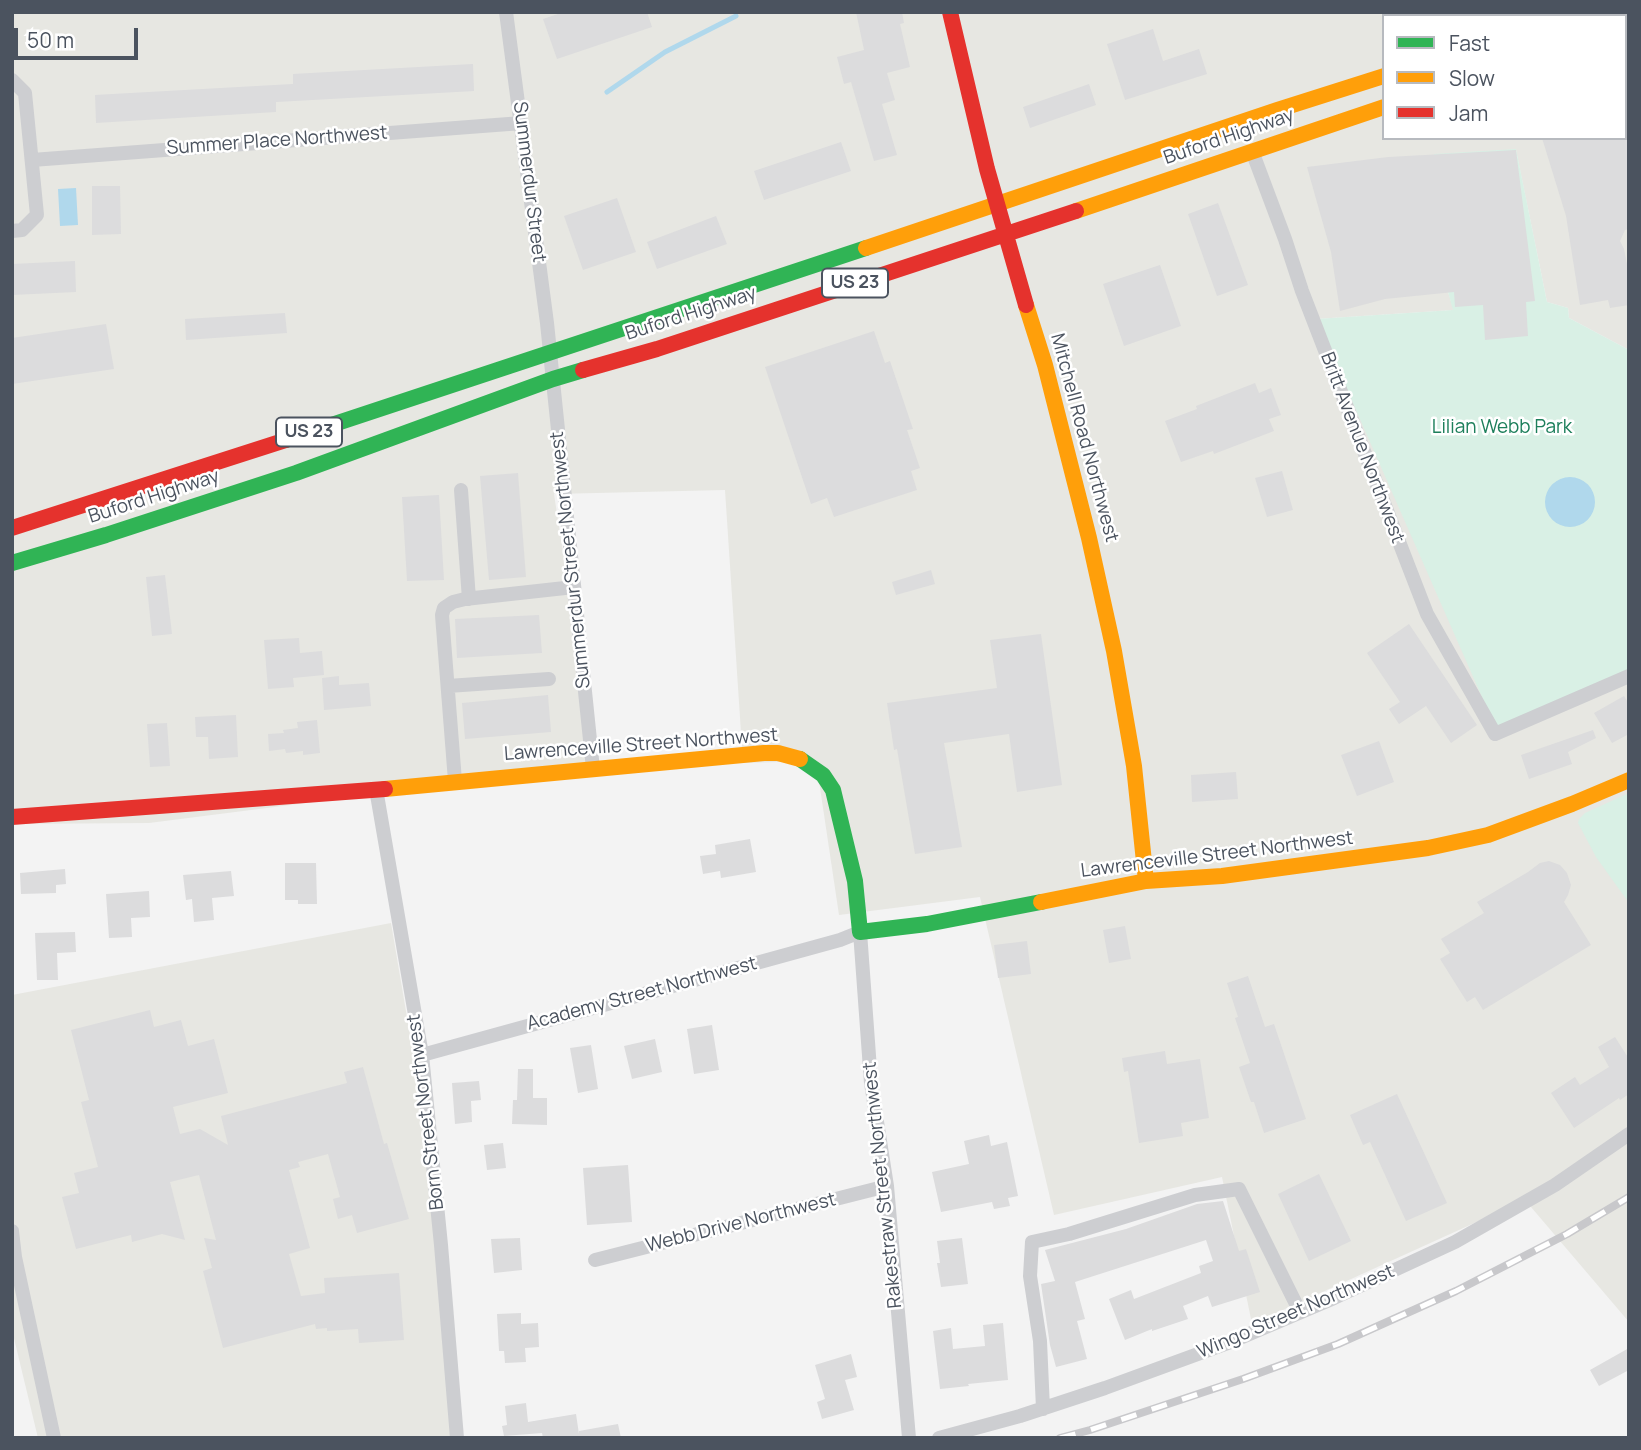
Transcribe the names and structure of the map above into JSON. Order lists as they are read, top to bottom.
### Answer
{
  "streets": {
    "main road": [
      "Buford Highway",
      "US 23",
      "Mitchell Road Northwest",
      "Lawrenceville Street Northwest"
    ],
    "street": [
      "Summer Place Northwest",
      "Summerdur Street",
      "Britt Avenue Northwest",
      "Summerdur Street Northwest",
      "Academy Street Northwest",
      "Born Street Northwest",
      "Rakestraw Street Northwest",
      "Webb Drive Northwest",
      "Wingo Street Northwest"
    ]
  },
  "crossings": [
    ["Buford Highway", "Summerdur Street"],
    ["Buford Highway", "Mitchell Road Northwest"],
    ["Buford Highway", "Britt Avenue Northwest"],
    ["Buford Highway", "Summerdur Street Northwest"],
    ["Summer Place Northwest", "Summerdur Street"],
    ["Summerdur Street", "Summerdur Street Northwest"],
    ["Mitchell Road Northwest", "Lawrenceville Street Northwest"],
    ["Summerdur Street Northwest", "Lawrenceville Street Northwest"],
    ["Lawrenceville Street Northwest", "Academy Street Northwest"],
    ["Lawrenceville Street Northwest", "Born Street Northwest"],
    ["Lawrenceville Street Northwest", "Rakestraw Street Northwest"],
    ["Academy Street Northwest", "Born Street Northwest"],
    ["Academy Street Northwest", "Rakestraw Street Northwest"],
    ["Rakestraw Street Northwest", "Webb Drive Northwest"]
  ],
  "parks": ["Lilian Webb Park"],
  "legend": ["Fast", "Slow", "Jam"],
  "scale_bar": "50 m"
}
